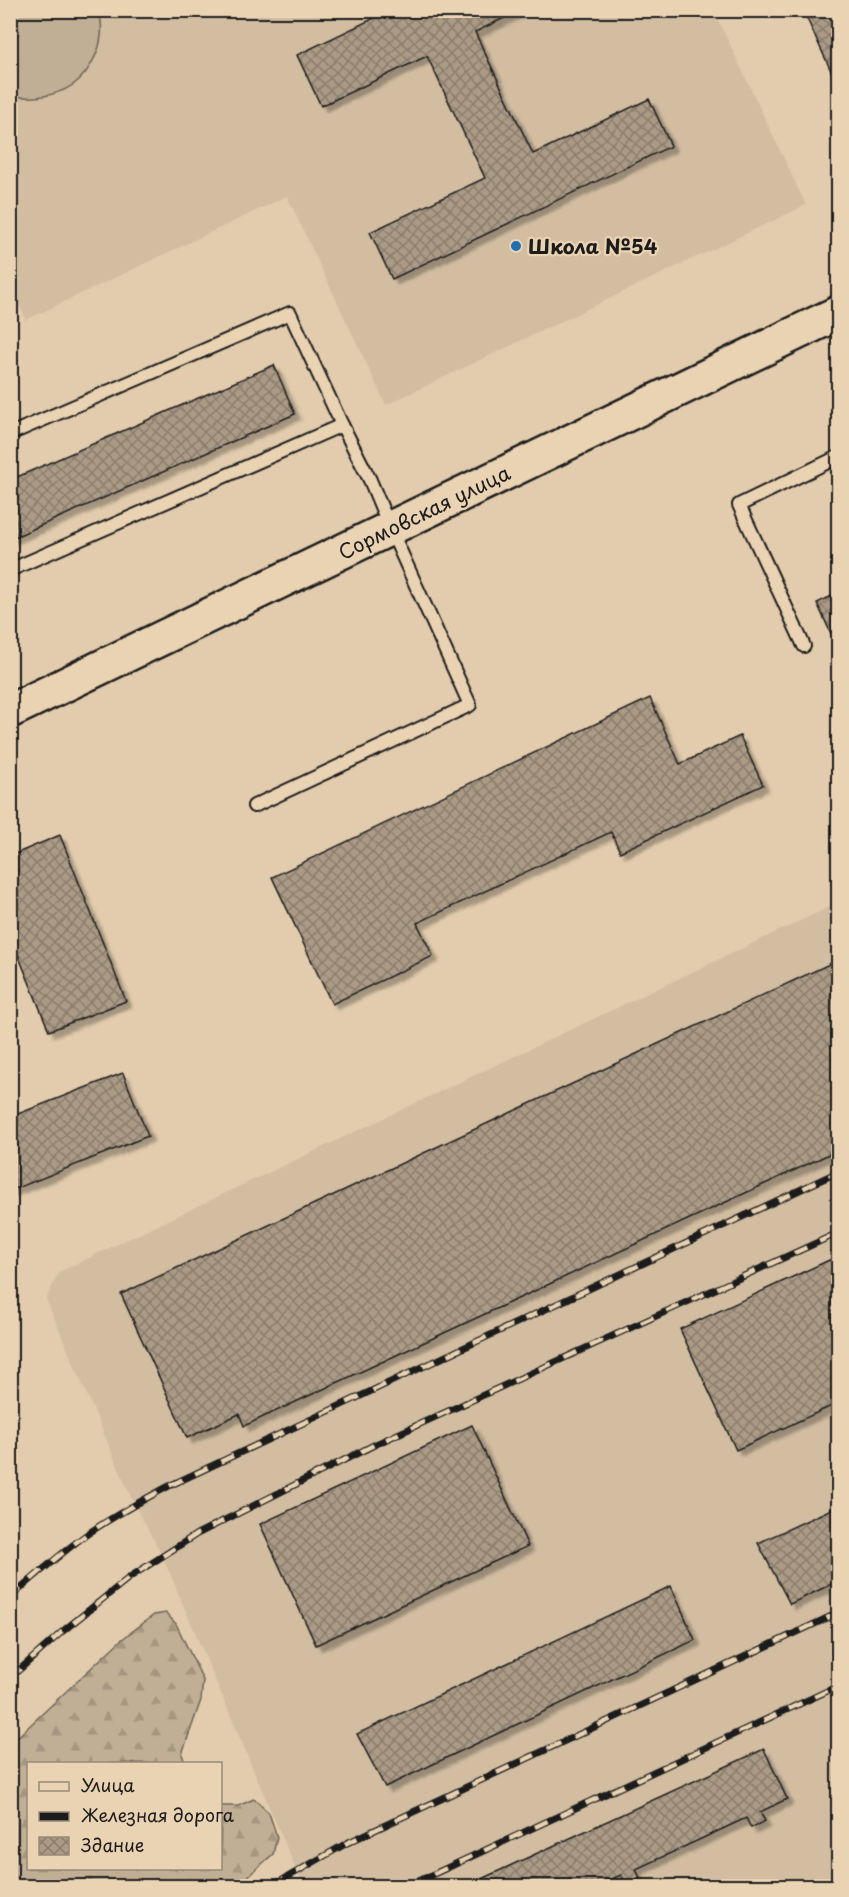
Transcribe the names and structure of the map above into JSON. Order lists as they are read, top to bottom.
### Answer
{
  "streets": {
    "street": ["Сормовская улица"]
  },
  "places": ["Школа №54"],
  "legend": ["Улица", "Железная дорога", "Здание"]
}
